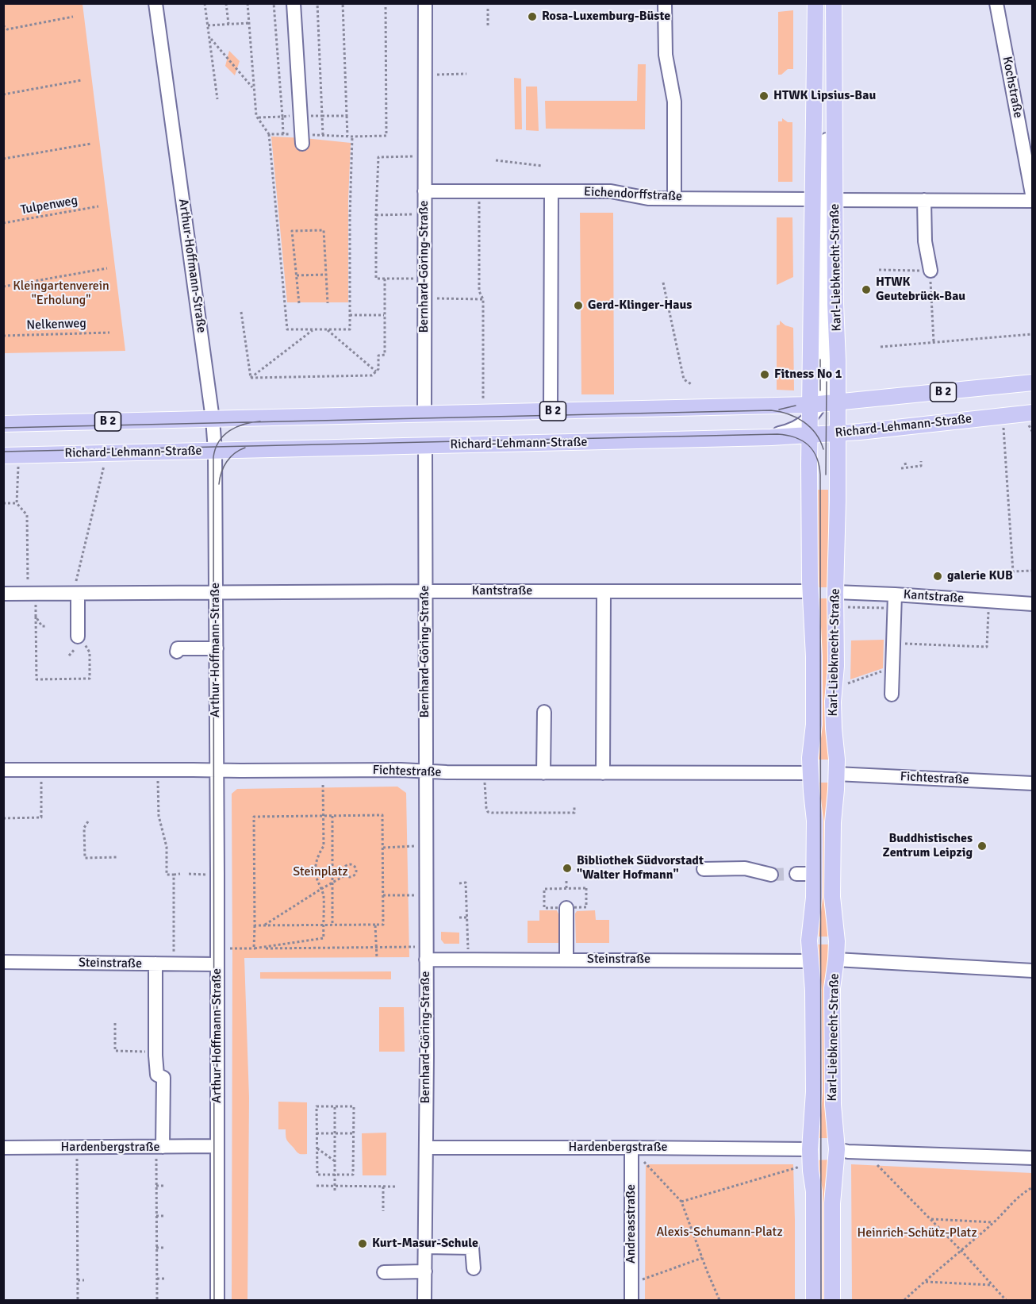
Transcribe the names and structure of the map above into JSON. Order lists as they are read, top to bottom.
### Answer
{
  "streets": {
    "main road": ["Karl-Liebknecht-Straße", "B 2", "Richard-Lehmann-Straße"],
    "street": [
      "Kochstraße",
      "Eichendorffstraße",
      "Arthur-Hoffmann-Straße",
      "Bernhard-Göring-Straße",
      "Kantstraße",
      "Fichtestraße",
      "Steinstraße",
      "Hardenbergstraße",
      "Andreasstraße"
    ],
    "path": ["Tulpenweg", "Nelkenweg"]
  },
  "crossings": [
    ["Eichendorffstraße", "Bernhard-Göring-Straße"],
    ["Eichendorffstraße", "Karl-Liebknecht-Straße"],
    ["Arthur-Hoffmann-Straße", "B 2"],
    ["Arthur-Hoffmann-Straße", "Richard-Lehmann-Straße"],
    ["Arthur-Hoffmann-Straße", "Kantstraße"],
    ["Arthur-Hoffmann-Straße", "Fichtestraße"],
    ["Arthur-Hoffmann-Straße", "Steinstraße"],
    ["Arthur-Hoffmann-Straße", "Hardenbergstraße"],
    ["Bernhard-Göring-Straße", "B 2"],
    ["Bernhard-Göring-Straße", "Richard-Lehmann-Straße"],
    ["Bernhard-Göring-Straße", "Kantstraße"],
    ["Bernhard-Göring-Straße", "Fichtestraße"],
    ["Bernhard-Göring-Straße", "Steinstraße"],
    ["Bernhard-Göring-Straße", "Hardenbergstraße"],
    ["Karl-Liebknecht-Straße", "B 2"],
    ["Karl-Liebknecht-Straße", "Richard-Lehmann-Straße"],
    ["Karl-Liebknecht-Straße", "Kantstraße"],
    ["Karl-Liebknecht-Straße", "Fichtestraße"],
    ["Karl-Liebknecht-Straße", "Steinstraße"],
    ["Karl-Liebknecht-Straße", "Hardenbergstraße"],
    ["Hardenbergstraße", "Andreasstraße"]
  ],
  "parks": [
    "Kleingartenverein \"Erholung\"",
    "Steinplatz",
    "Alexis-Schumann-Platz",
    "Heinrich-Schütz-Platz"
  ],
  "places": [
    "Rosa-Luxemburg-Büste",
    "HTWK Lipsius-Bau",
    "HTWK Geutebrück-Bau",
    "Gerd-Klinger-Haus",
    "Fitness No 1",
    "galerie KUB",
    "Buddhistisches Zentrum Leipzig",
    "Bibliothek Südvorstadt \"Walter Hofmann\"",
    "Kurt-Masur-Schule"
  ]
}
